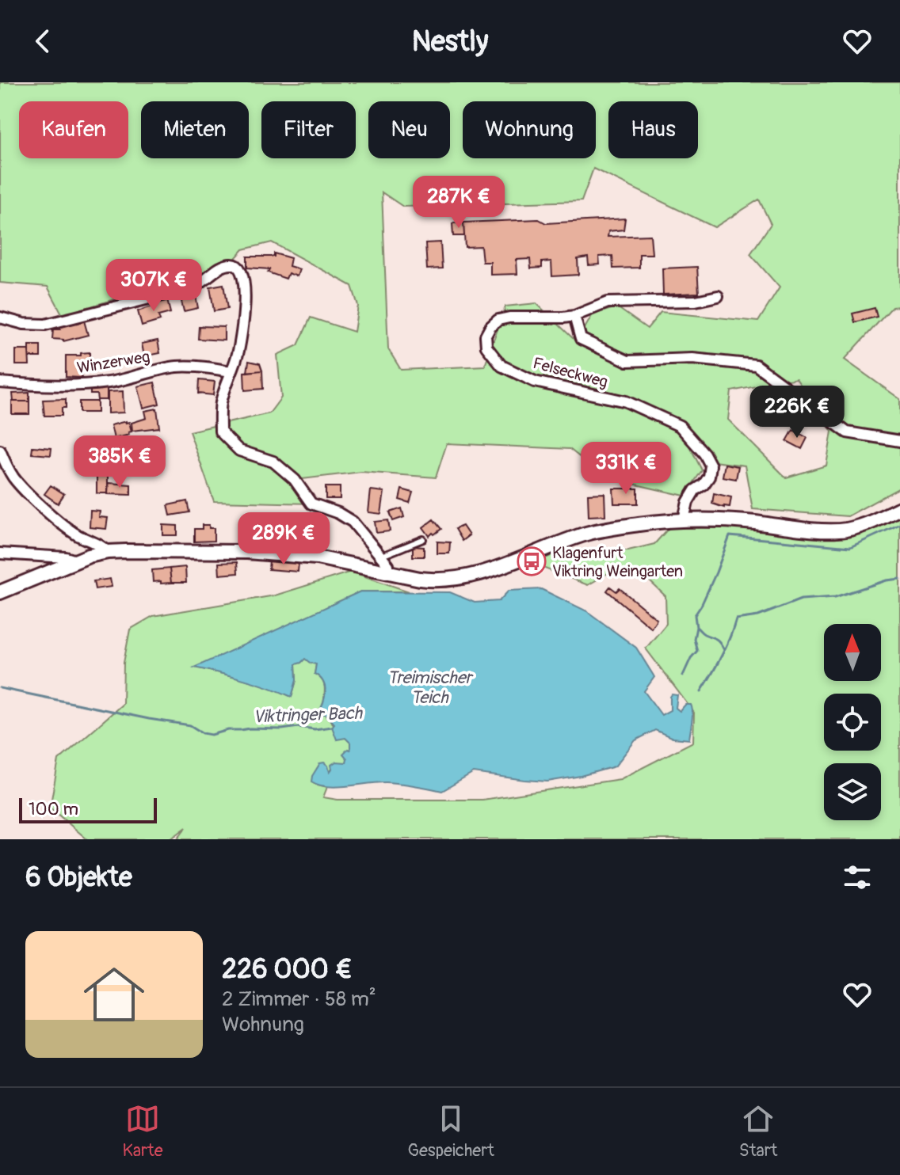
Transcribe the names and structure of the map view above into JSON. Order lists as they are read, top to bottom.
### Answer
{
  "streets": {
    "street": ["Winzerweg", "Felseckweg"]
  },
  "water": ["Treimischer Teich", "Viktringer Bach"],
  "places": {
    "bus stop": ["Klagenfurt Viktring Weingarten"]
  },
  "scale_bar": "100 m",
  "north": "top",
  "page": {
    "header": "Nestly",
    "chip": [
      "Kaufen",
      "Mieten",
      "Filter",
      "Neu",
      "Wohnung",
      "Haus"
    ],
    "price": [
      "287K €",
      "307K €",
      "226K €",
      "385K €",
      "331K €",
      "289K €"
    ],
    "scale": "100 m",
    "heading": "6 Objekte",
    "list": [
      {
        "name": "226 000 €",
        "note": "2 Zimmer · 58 m² · Wohnung"
      }
    ],
    "tabs": ["Karte", "Gespeichert", "Start"]
  }
}
